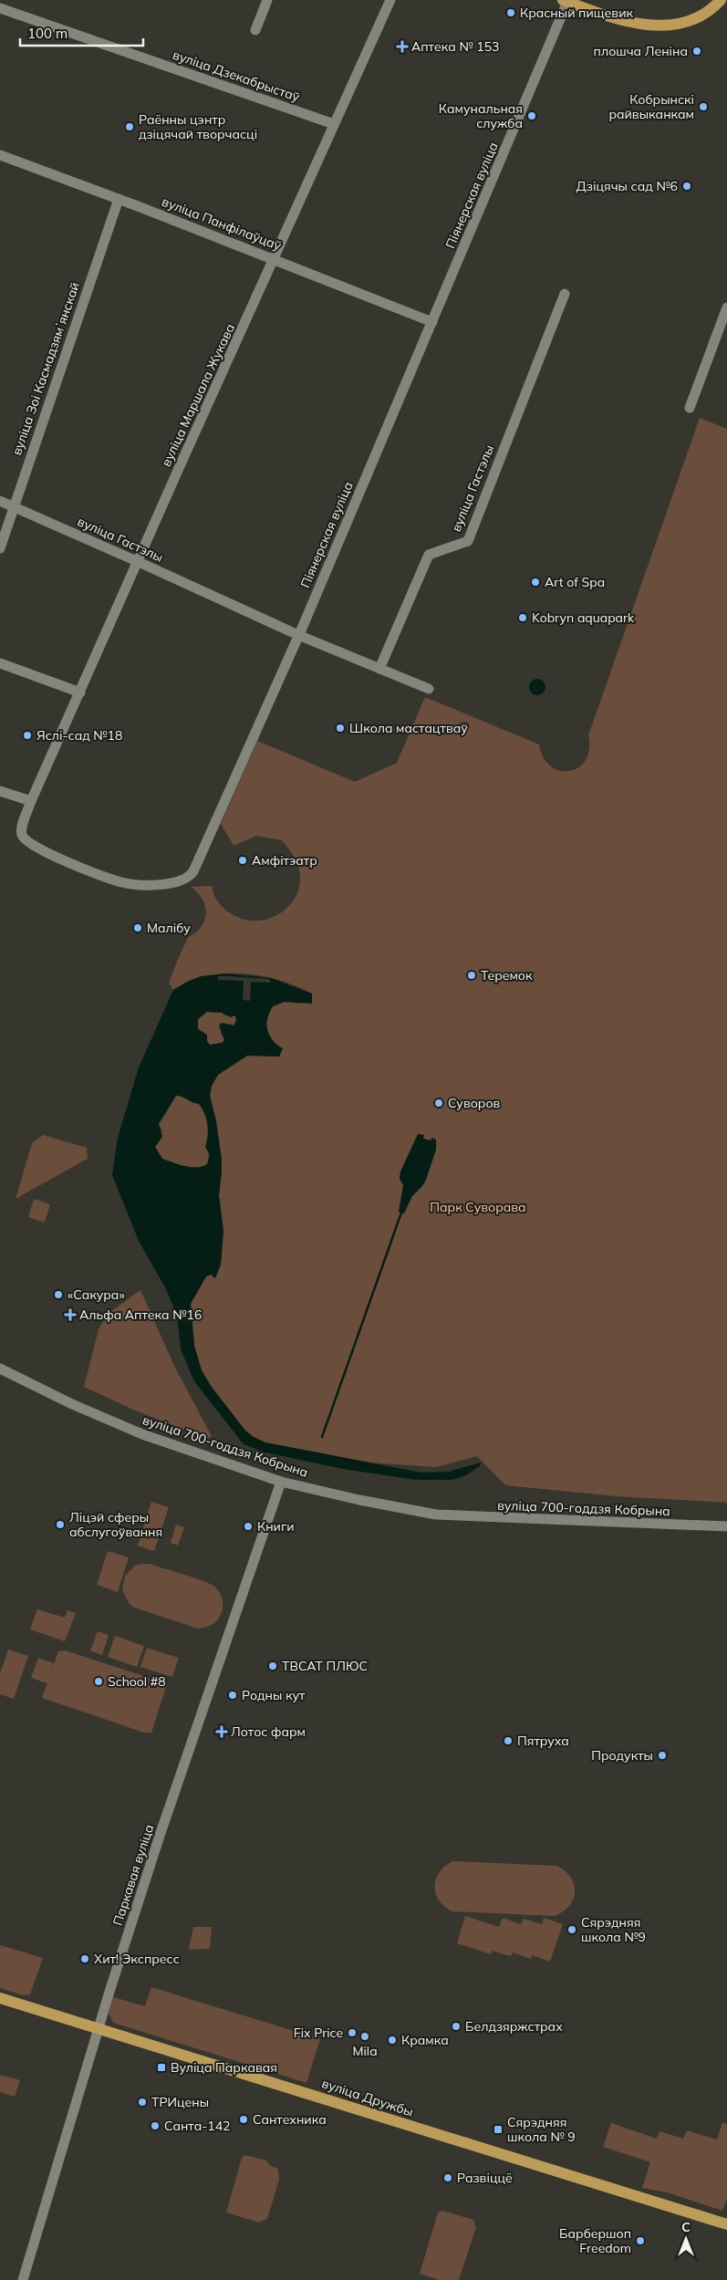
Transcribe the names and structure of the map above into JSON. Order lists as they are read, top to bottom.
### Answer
{
  "streets": {
    "main road": ["вуліца Дружбы"],
    "street": [
      "вуліца Дзекабрыстаў",
      "Піянерская вуліца",
      "вуліца Панфілаўцаў",
      "вуліца Зоі Касмадзямʼянскай",
      "вуліца Маршала Жукава",
      "вуліца Гастэлы",
      "вуліца 700-годдзя Кобрына",
      "Паркавая вуліца"
    ]
  },
  "crossings": [
    ["вуліца Дзекабрыстаў", "вуліца Маршала Жукава"],
    ["Піянерская вуліца", "вуліца Панфілаўцаў"],
    ["Піянерская вуліца", "вуліца Маршала Жукава"],
    ["Піянерская вуліца", "вуліца Гастэлы"],
    ["вуліца Панфілаўцаў", "вуліца Зоі Касмадзямʼянскай"],
    ["вуліца Панфілаўцаў", "вуліца Маршала Жукава"],
    ["вуліца Зоі Касмадзямʼянскай", "вуліца Гастэлы"],
    ["вуліца Маршала Жукава", "вуліца Гастэлы"],
    ["вуліца 700-годдзя Кобрына", "Паркавая вуліца"],
    ["Паркавая вуліца", "вуліца Дружбы"]
  ],
  "parks": ["Парк Суворава"],
  "places": {
    "other": [
      "Красный пищевик",
      "плошча Леніна",
      "Кобрынскі райвыканкам",
      "Камунальная служба",
      "Раённы цэнтр дзіцячай творчасці",
      "Дзіцячы сад №6",
      "Art of Spa",
      "Kobryn aquapark",
      "Школа мастацтваў",
      "Яслі-сад №18",
      "Амфітэатр",
      "Малібу",
      "Теремок",
      "Суворов",
      "«Сакура»",
      "Ліцэй сферы абслугоўвання",
      "Книги",
      "ТВСАТ ПЛЮС",
      "School #8",
      "Родны кут",
      "Пятруха",
      "Продукты",
      "Сярэдняя школа №9",
      "Хит! Экспресс",
      "Белдзяржстрах",
      "Fix Price",
      "Mila",
      "Крамка",
      "ТРИцены",
      "Сантехника",
      "Санта-142",
      "Развіццё",
      "Барбершоп Freedom"
    ],
    "health": ["Аптека № 153", "Альфа Аптека №16", "Лотос фарм"],
    "transit": ["Вуліца Паркавая", "Сярэдняя школа № 9"]
  },
  "scale_bar": "100 m",
  "north": "top"
}
